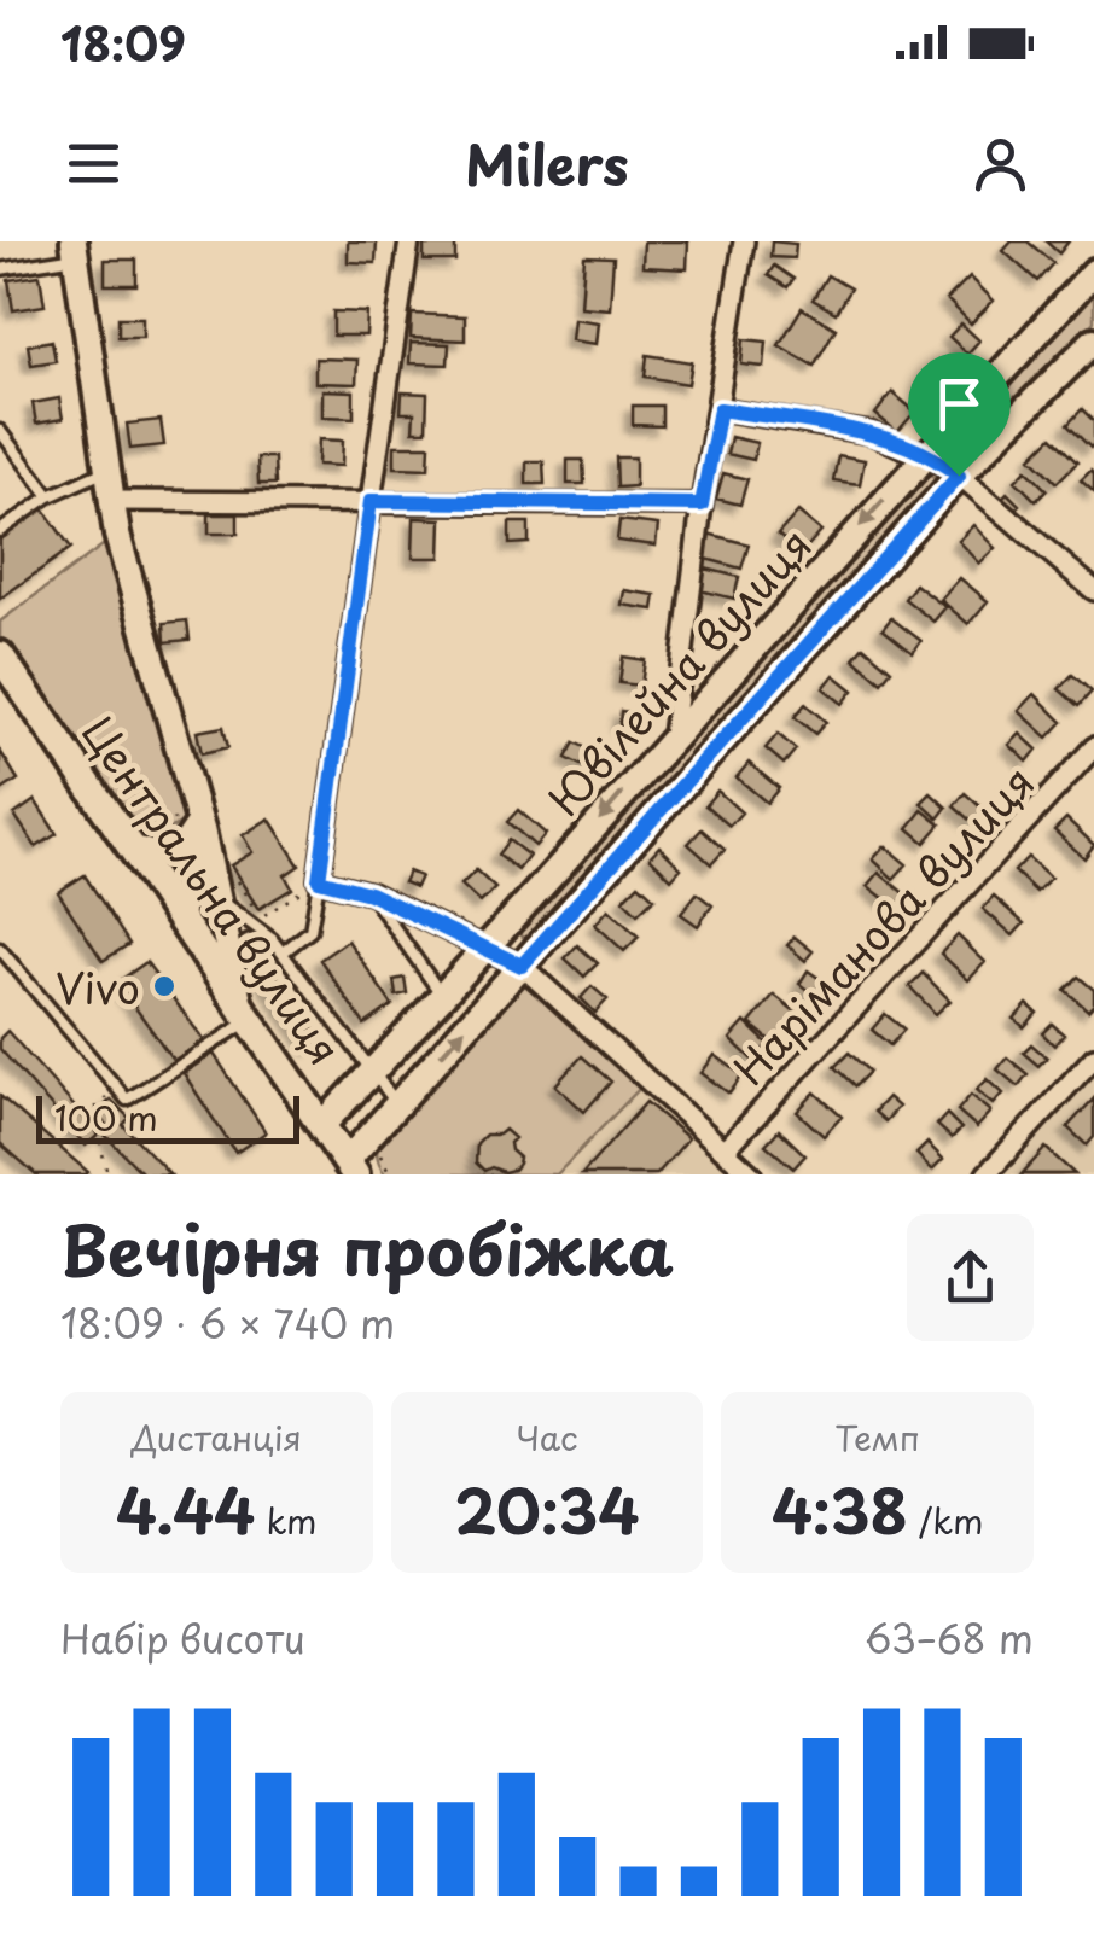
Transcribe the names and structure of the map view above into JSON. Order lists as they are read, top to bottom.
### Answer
{
  "streets": {
    "main road": ["Центральна вулиця"],
    "street": ["Ювілейна вулиця", "Наріманова вулиця"]
  },
  "crossings": [
    ["Ювілейна вулиця", "Центральна вулиця"]
  ],
  "places": ["Vivo"],
  "scale_bar": "100 m",
  "page": {
    "status": "18:09",
    "header": "Milers",
    "scale": "100 m",
    "heading": ["Вечірня пробіжка", "18:09 · 6 × 740 m"],
    "stats": [
      ["Дистанція", "4.44 km"],
      ["Час", "20:34"],
      ["Темп", "4:38 /km"]
    ],
    "chart": ["Набір висоти", "63–68 m"]
  }
}
